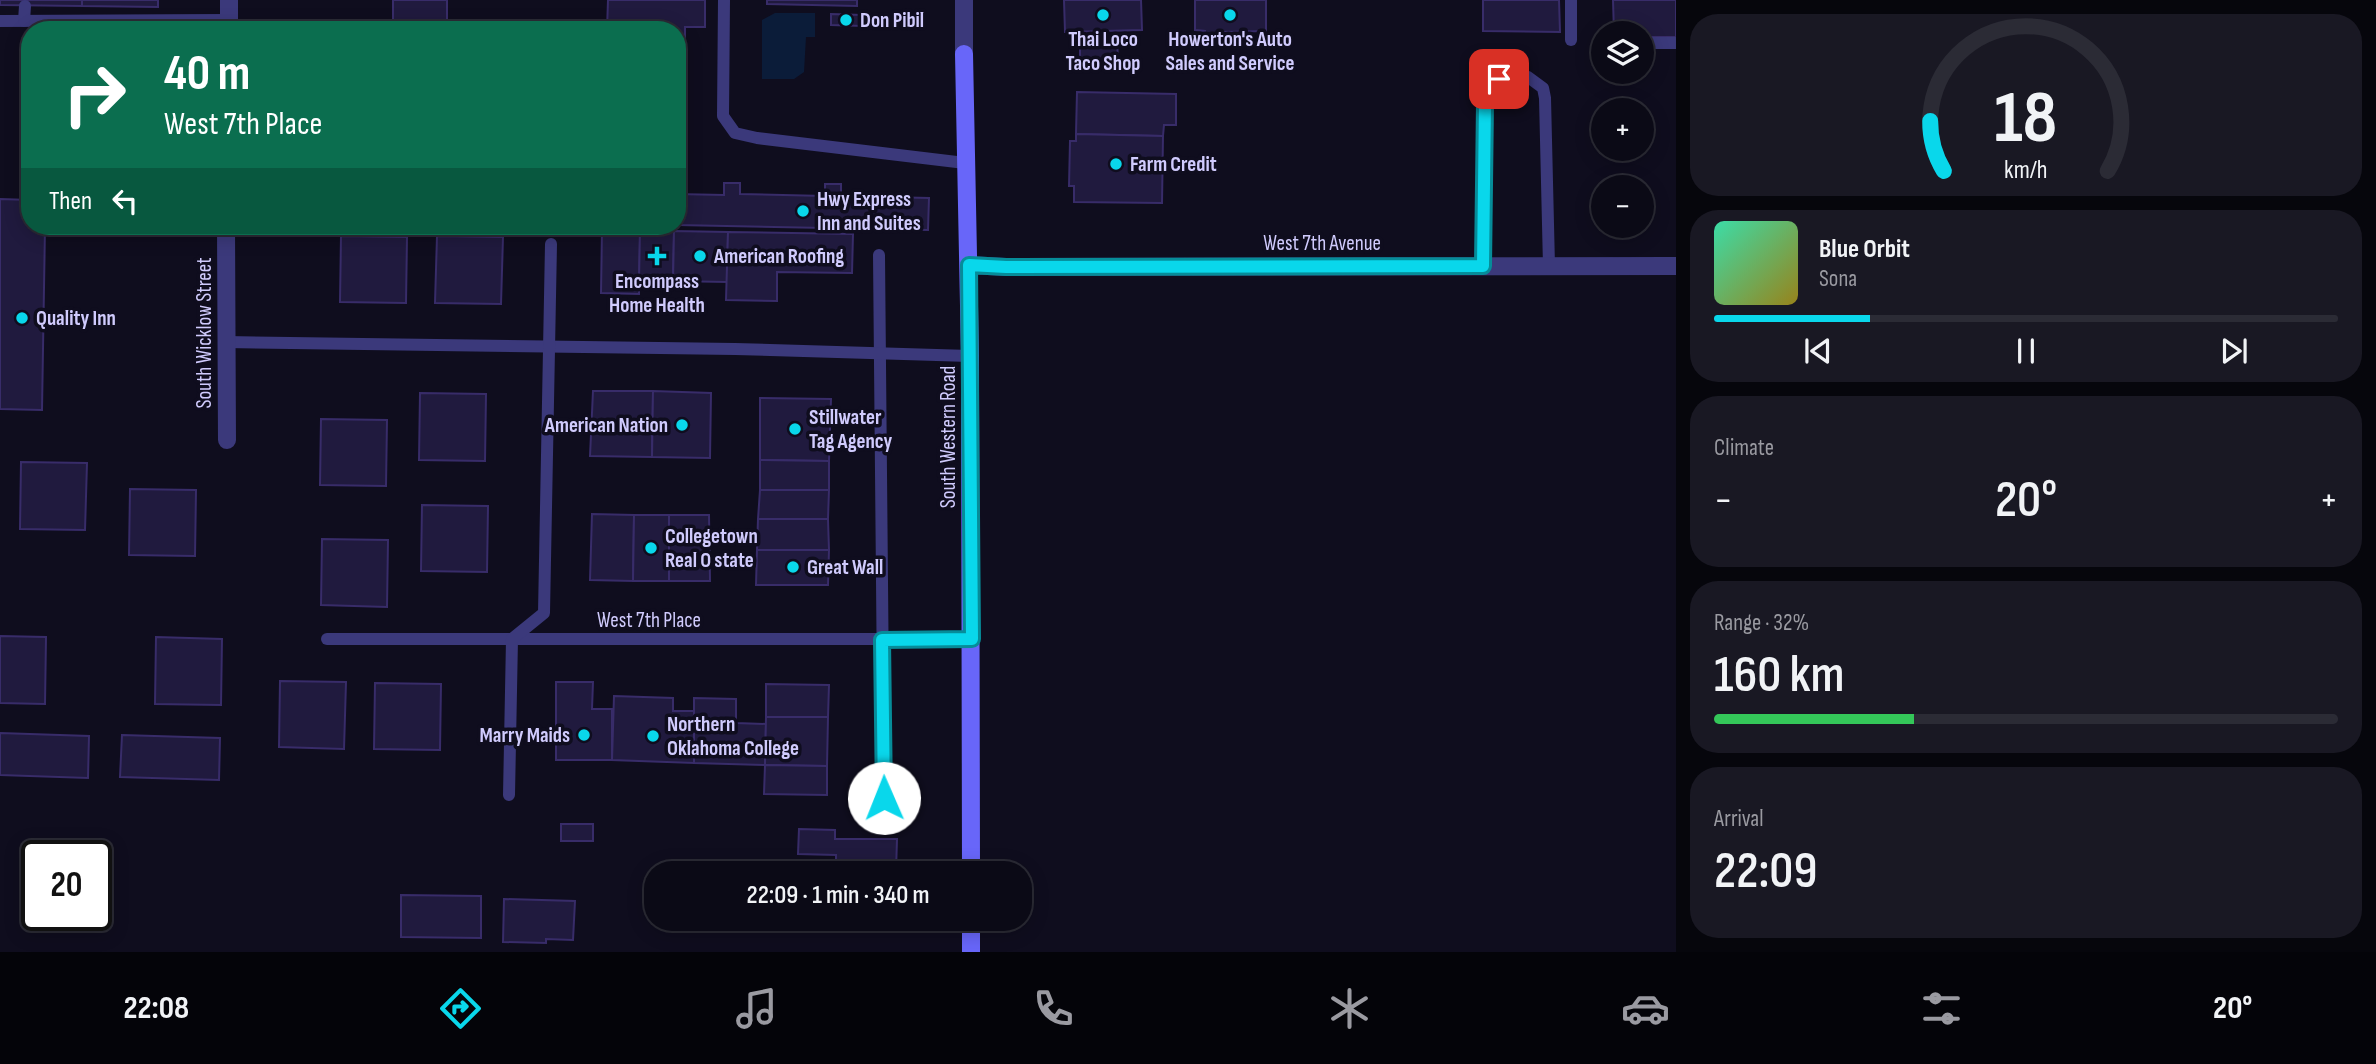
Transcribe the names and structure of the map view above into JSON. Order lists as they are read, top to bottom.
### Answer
{
  "streets": {
    "main road": ["South Western Road"],
    "street": ["West 7th Avenue", "South Wicklow Street"],
    "lane": ["West 7th Place"]
  },
  "crossings": [
    ["West 7th Avenue", "South Western Road"],
    ["South Western Road", "West 7th Place"]
  ],
  "places": {
    "other": [
      "Thai Loco Taco Shop",
      "Howerton's Auto Sales and Service",
      "Don Pibil",
      "Farm Credit",
      "Hwy Express Inn and Suites",
      "American Roofing",
      "Quality Inn",
      "American Nation",
      "Stillwater Tag Agency",
      "Collegetown Real O state",
      "Great Wall",
      "Marry Maids",
      "Northern Oklahoma College"
    ],
    "health": ["Encompass Home Health"]
  },
  "page": {
    "map_buttons": ["+", "−"],
    "turn": ["40 m", "West 7th Place"],
    "then": "Then",
    "song": ["Blue Orbit", "Sona"],
    "tile": [
      "Climate",
      ["Range · 32%", "160 km"],
      ["Arrival", "22:09"]
    ],
    "heat": ["−", "20°", "+"],
    "limit": "20",
    "trip": "22:09 · 1 min · 340 m",
    "tabs": ["22:08", "20°"],
    "gauge": ["18", "km/h"]
  }
}
